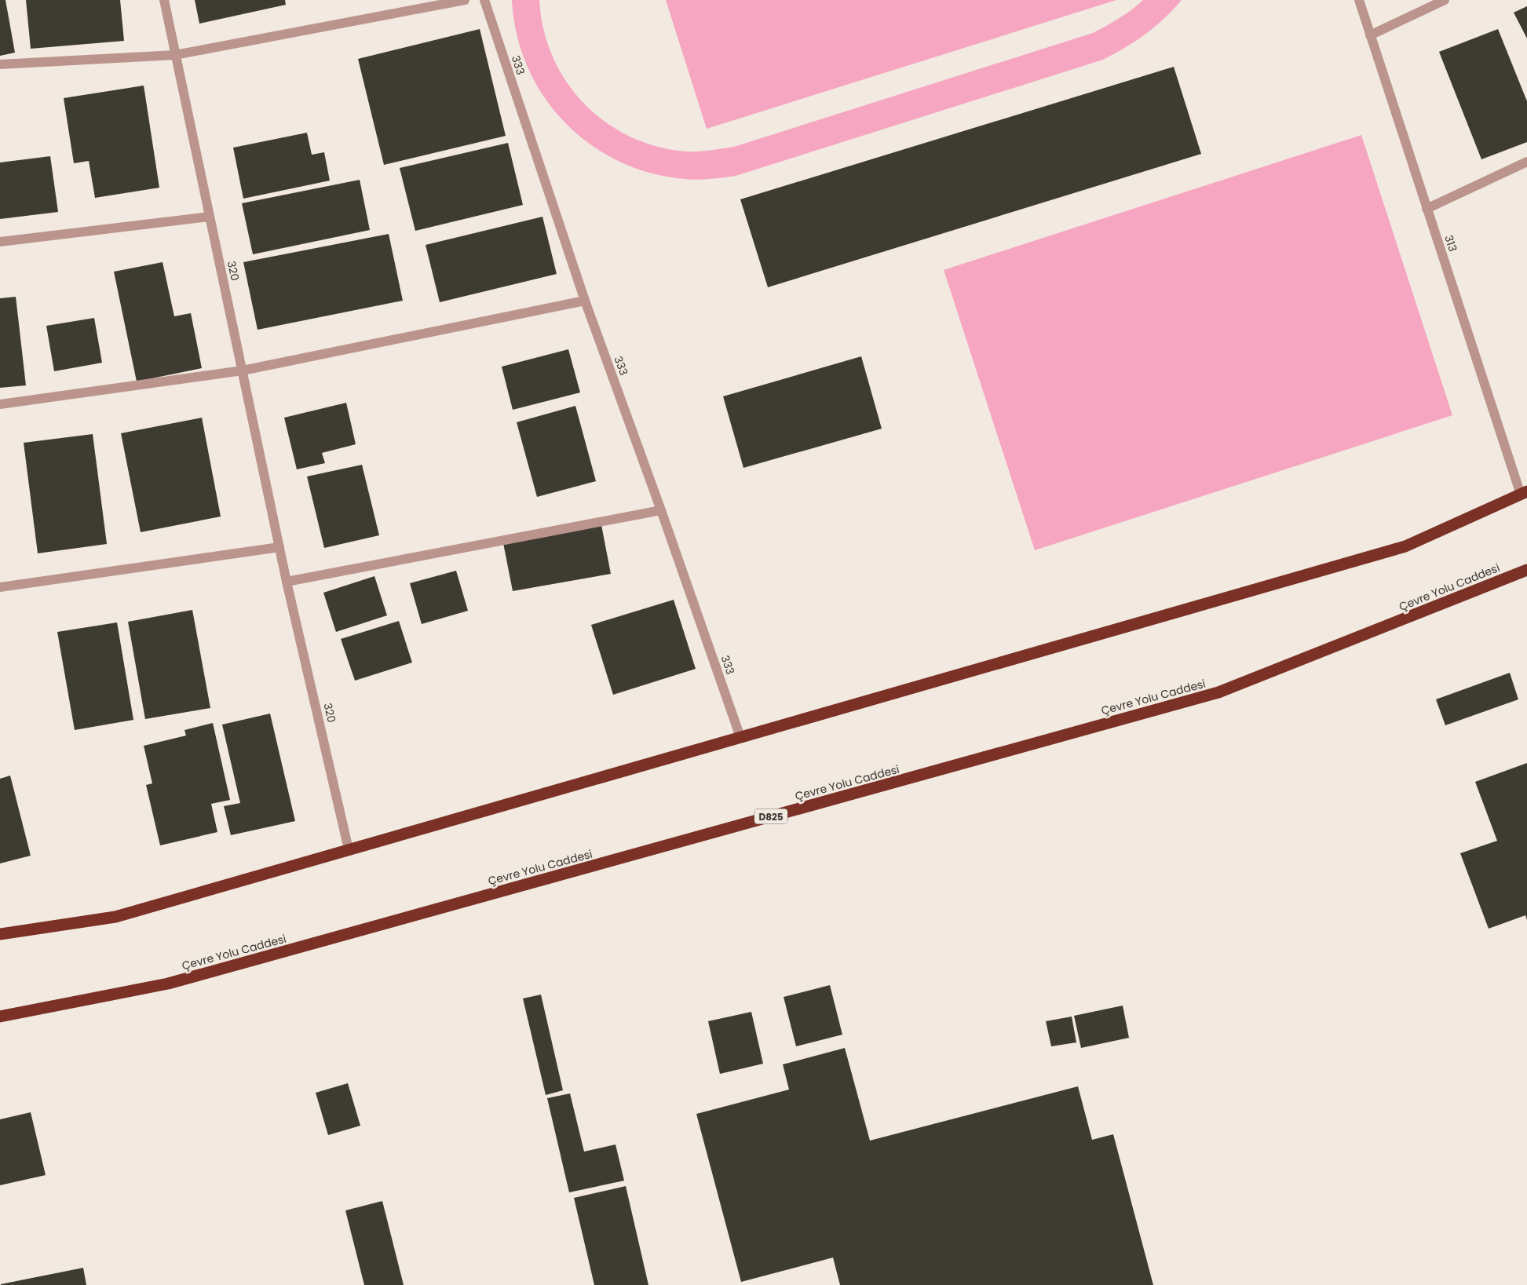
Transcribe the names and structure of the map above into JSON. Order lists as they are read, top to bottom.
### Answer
{
  "streets": {
    "highway": ["Çevre Yolu Caddesi", "D825"],
    "street": ["333", "313", "320"]
  }
}
